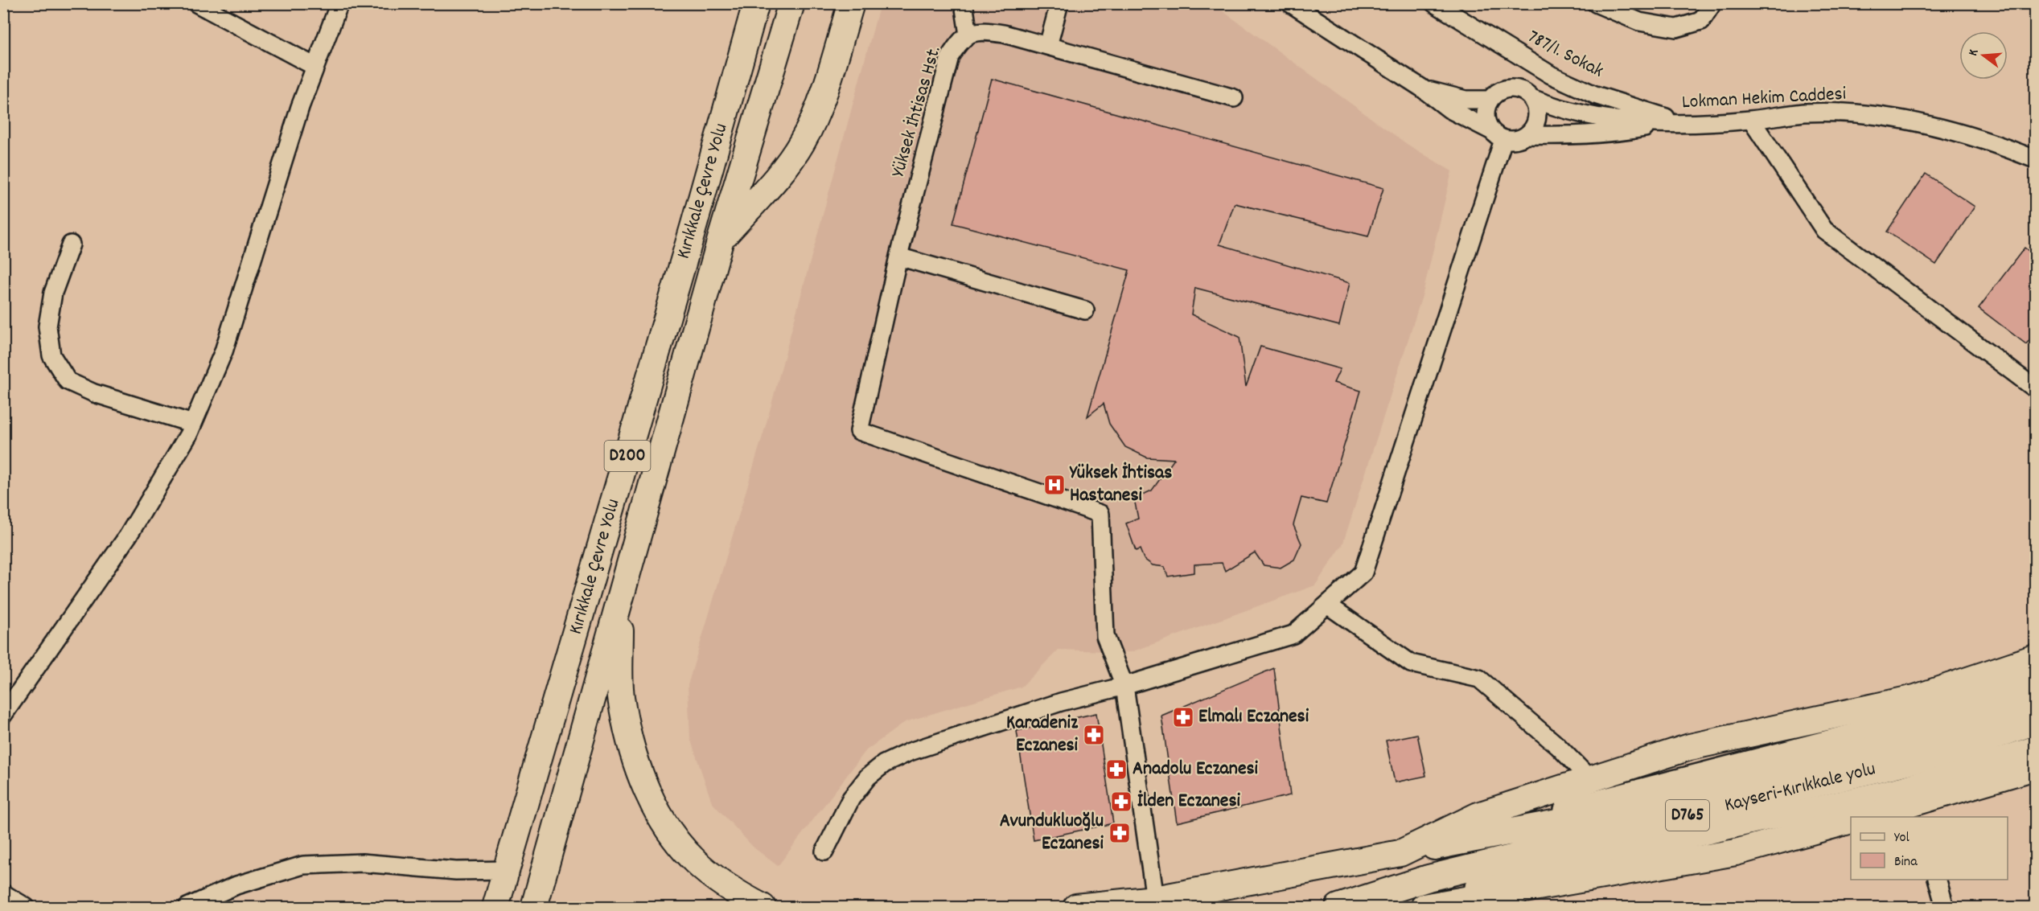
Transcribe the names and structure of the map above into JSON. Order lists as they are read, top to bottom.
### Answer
{
  "streets": {
    "highway": [
      "Kırıkkale Çevre Yolu",
      "D200",
      "Kayseri-Kırıkkale yolu",
      "D765"
    ],
    "street": ["787/1. Sokak", "Lokman Hekim Caddesi", "Yüksek İhtisas Hst."]
  },
  "crossings": [
    ["787/1. Sokak", "Lokman Hekim Caddesi"]
  ],
  "places": {
    "hospital": ["Yüksek İhtisas Hastanesi"],
    "pharmacy": [
      "Elmalı Eczanesi",
      "Karadeniz Eczanesi",
      "Anadolu Eczanesi",
      "İlden Eczanesi",
      "Avundukluoğlu Eczanesi"
    ]
  },
  "legend": ["Yol", "Bina"],
  "north": "left"
}
